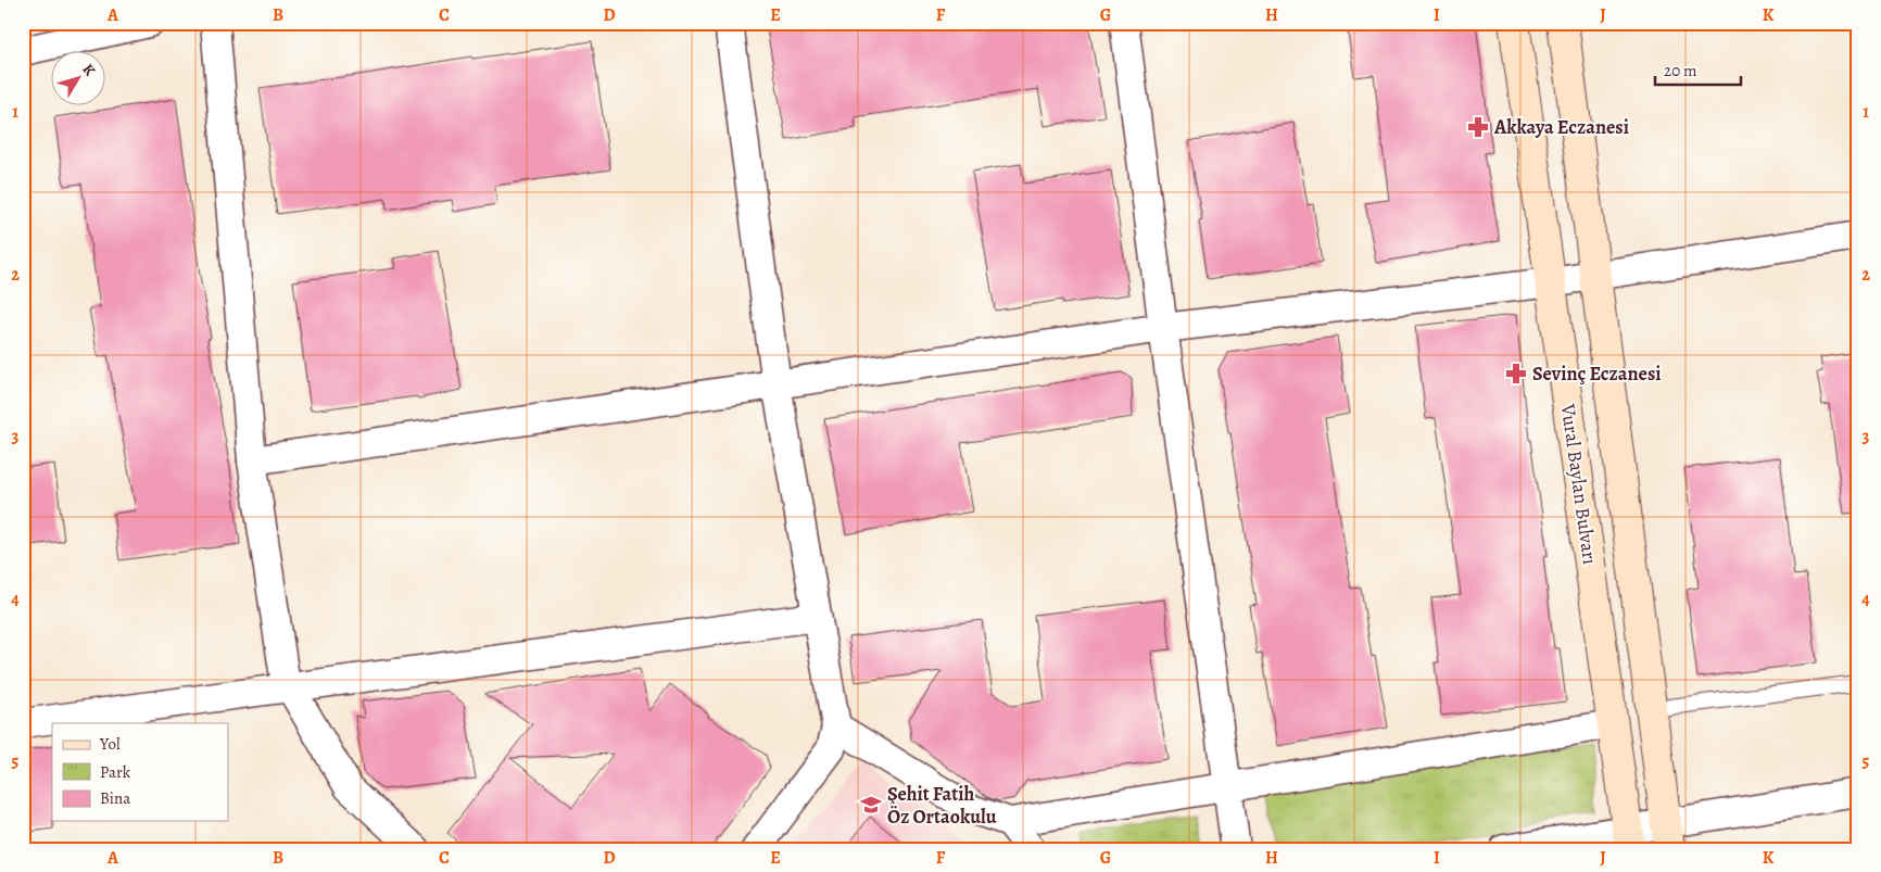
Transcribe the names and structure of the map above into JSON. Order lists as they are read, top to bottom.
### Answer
{
  "streets": {
    "main road": ["Vural Baylan Bulvarı"]
  },
  "places": {
    "pharmacy": ["Akkaya Eczanesi", "Sevinç Eczanesi"],
    "school or university": ["Şehit Fatih Öz Ortaokulu"]
  },
  "legend": ["Yol", "Park", "Bina"],
  "scale_bar": "20 m",
  "north": "top right",
  "grid": {
    "columns": [
      "A",
      "B",
      "C",
      "D",
      "E",
      "F",
      "G",
      "H",
      "I",
      "J",
      "K"
    ],
    "rows": [
      "1",
      "2",
      "3",
      "4",
      "5"
    ]
  }
}
